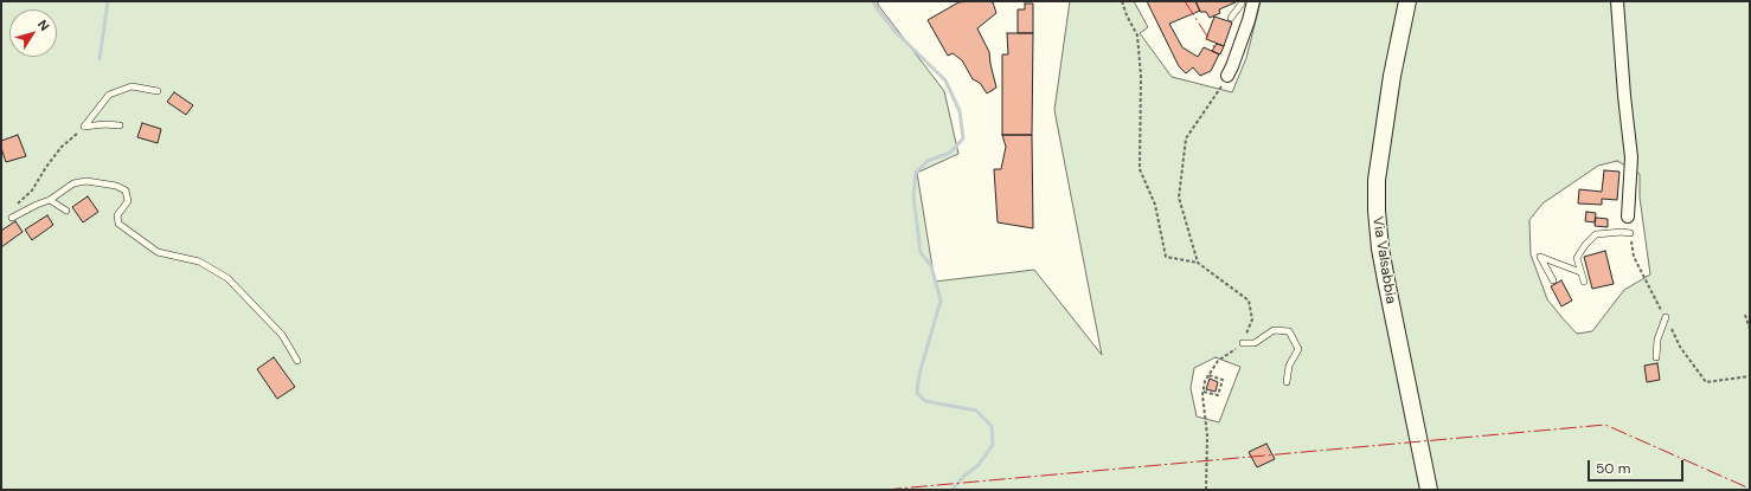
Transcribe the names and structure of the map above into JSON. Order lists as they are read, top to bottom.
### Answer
{
  "streets": {
    "main road": ["Via Valsabbia"]
  },
  "scale_bar": "50 m",
  "north": "top right"
}
